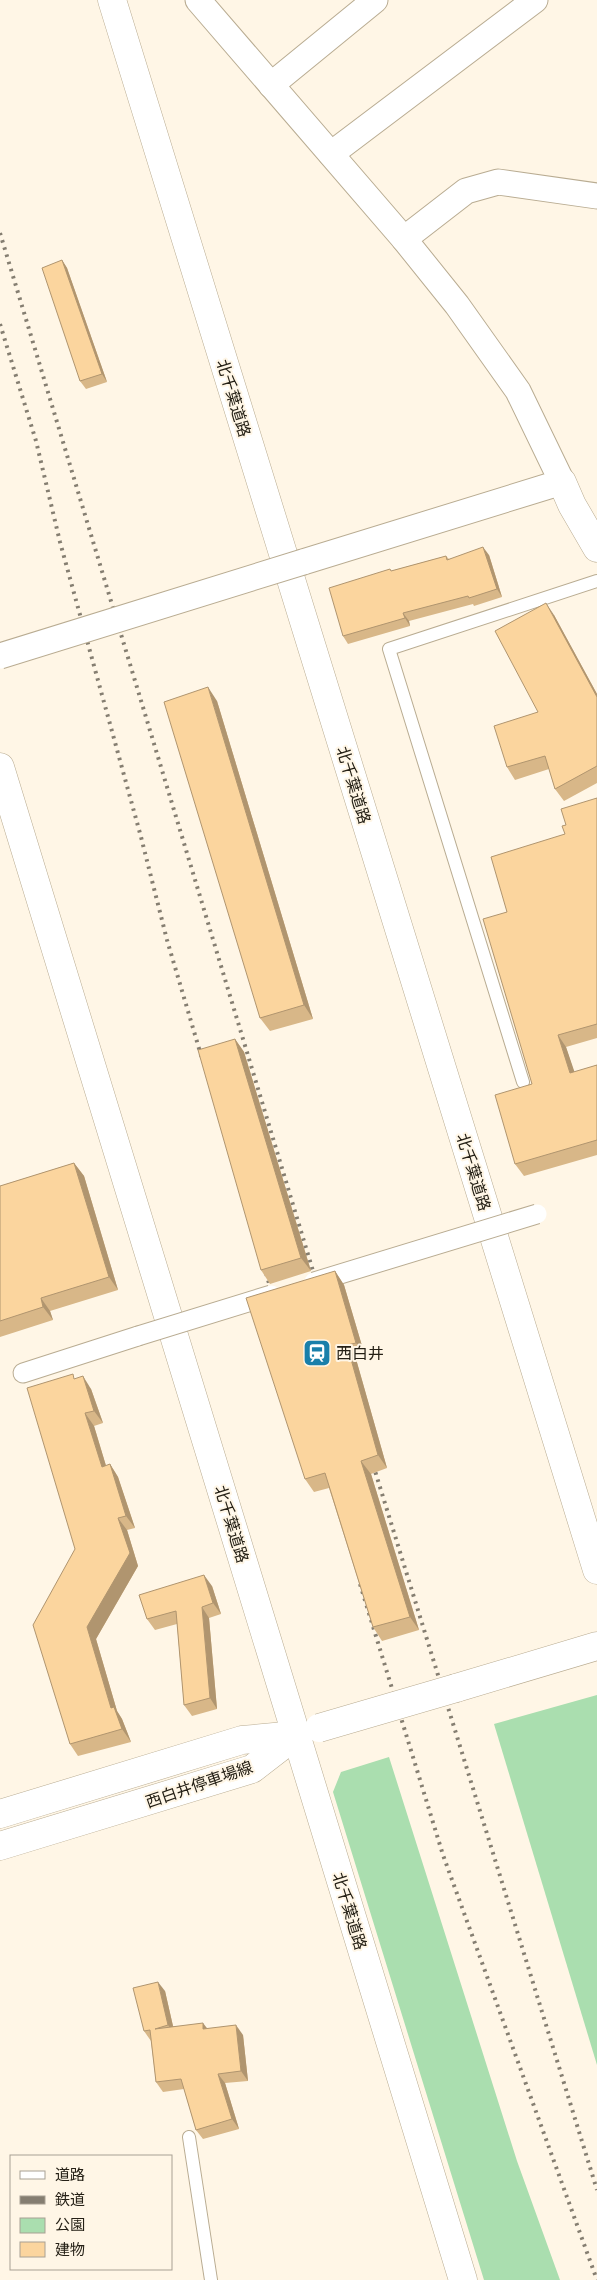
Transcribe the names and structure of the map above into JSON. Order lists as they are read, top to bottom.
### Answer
{
  "streets": {
    "main road": ["北千葉道路", "西白井停車場線"]
  },
  "crossings": [
    ["北千葉道路", "西白井停車場線"]
  ],
  "places": {
    "station": ["西白井"]
  },
  "legend": [
    "道路",
    "鉄道",
    "公園",
    "建物"
  ]
}
